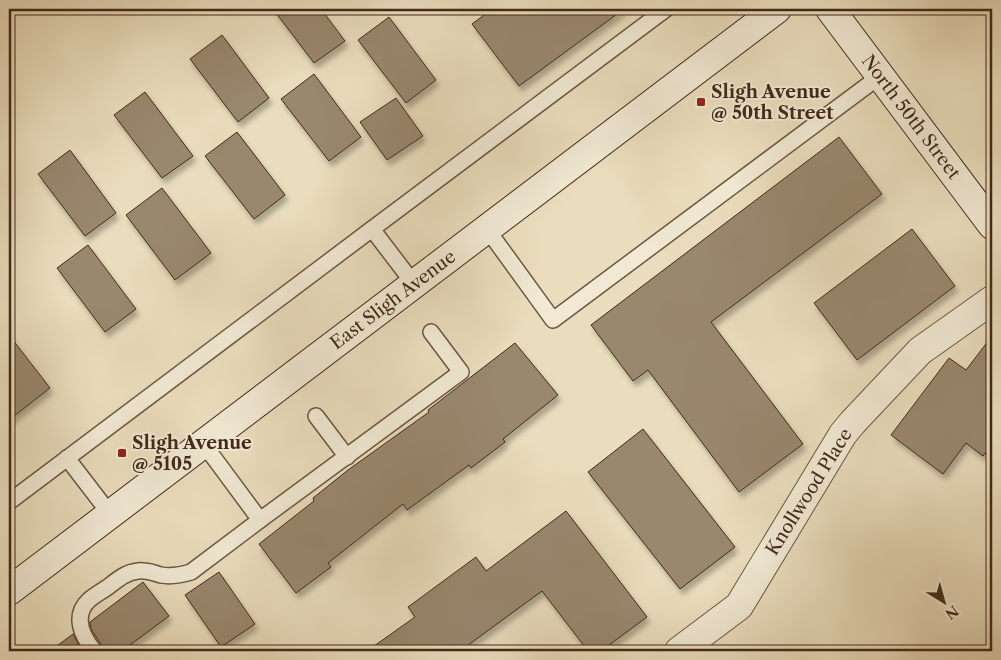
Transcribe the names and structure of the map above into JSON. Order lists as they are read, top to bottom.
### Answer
{
  "streets": {
    "street": ["North 50th Street", "East Sligh Avenue", "Knollwood Place"]
  },
  "places": {
    "transit": ["Sligh Avenue @ 50th Street", "Sligh Avenue @ 5105"]
  },
  "north": "bottom right"
}
